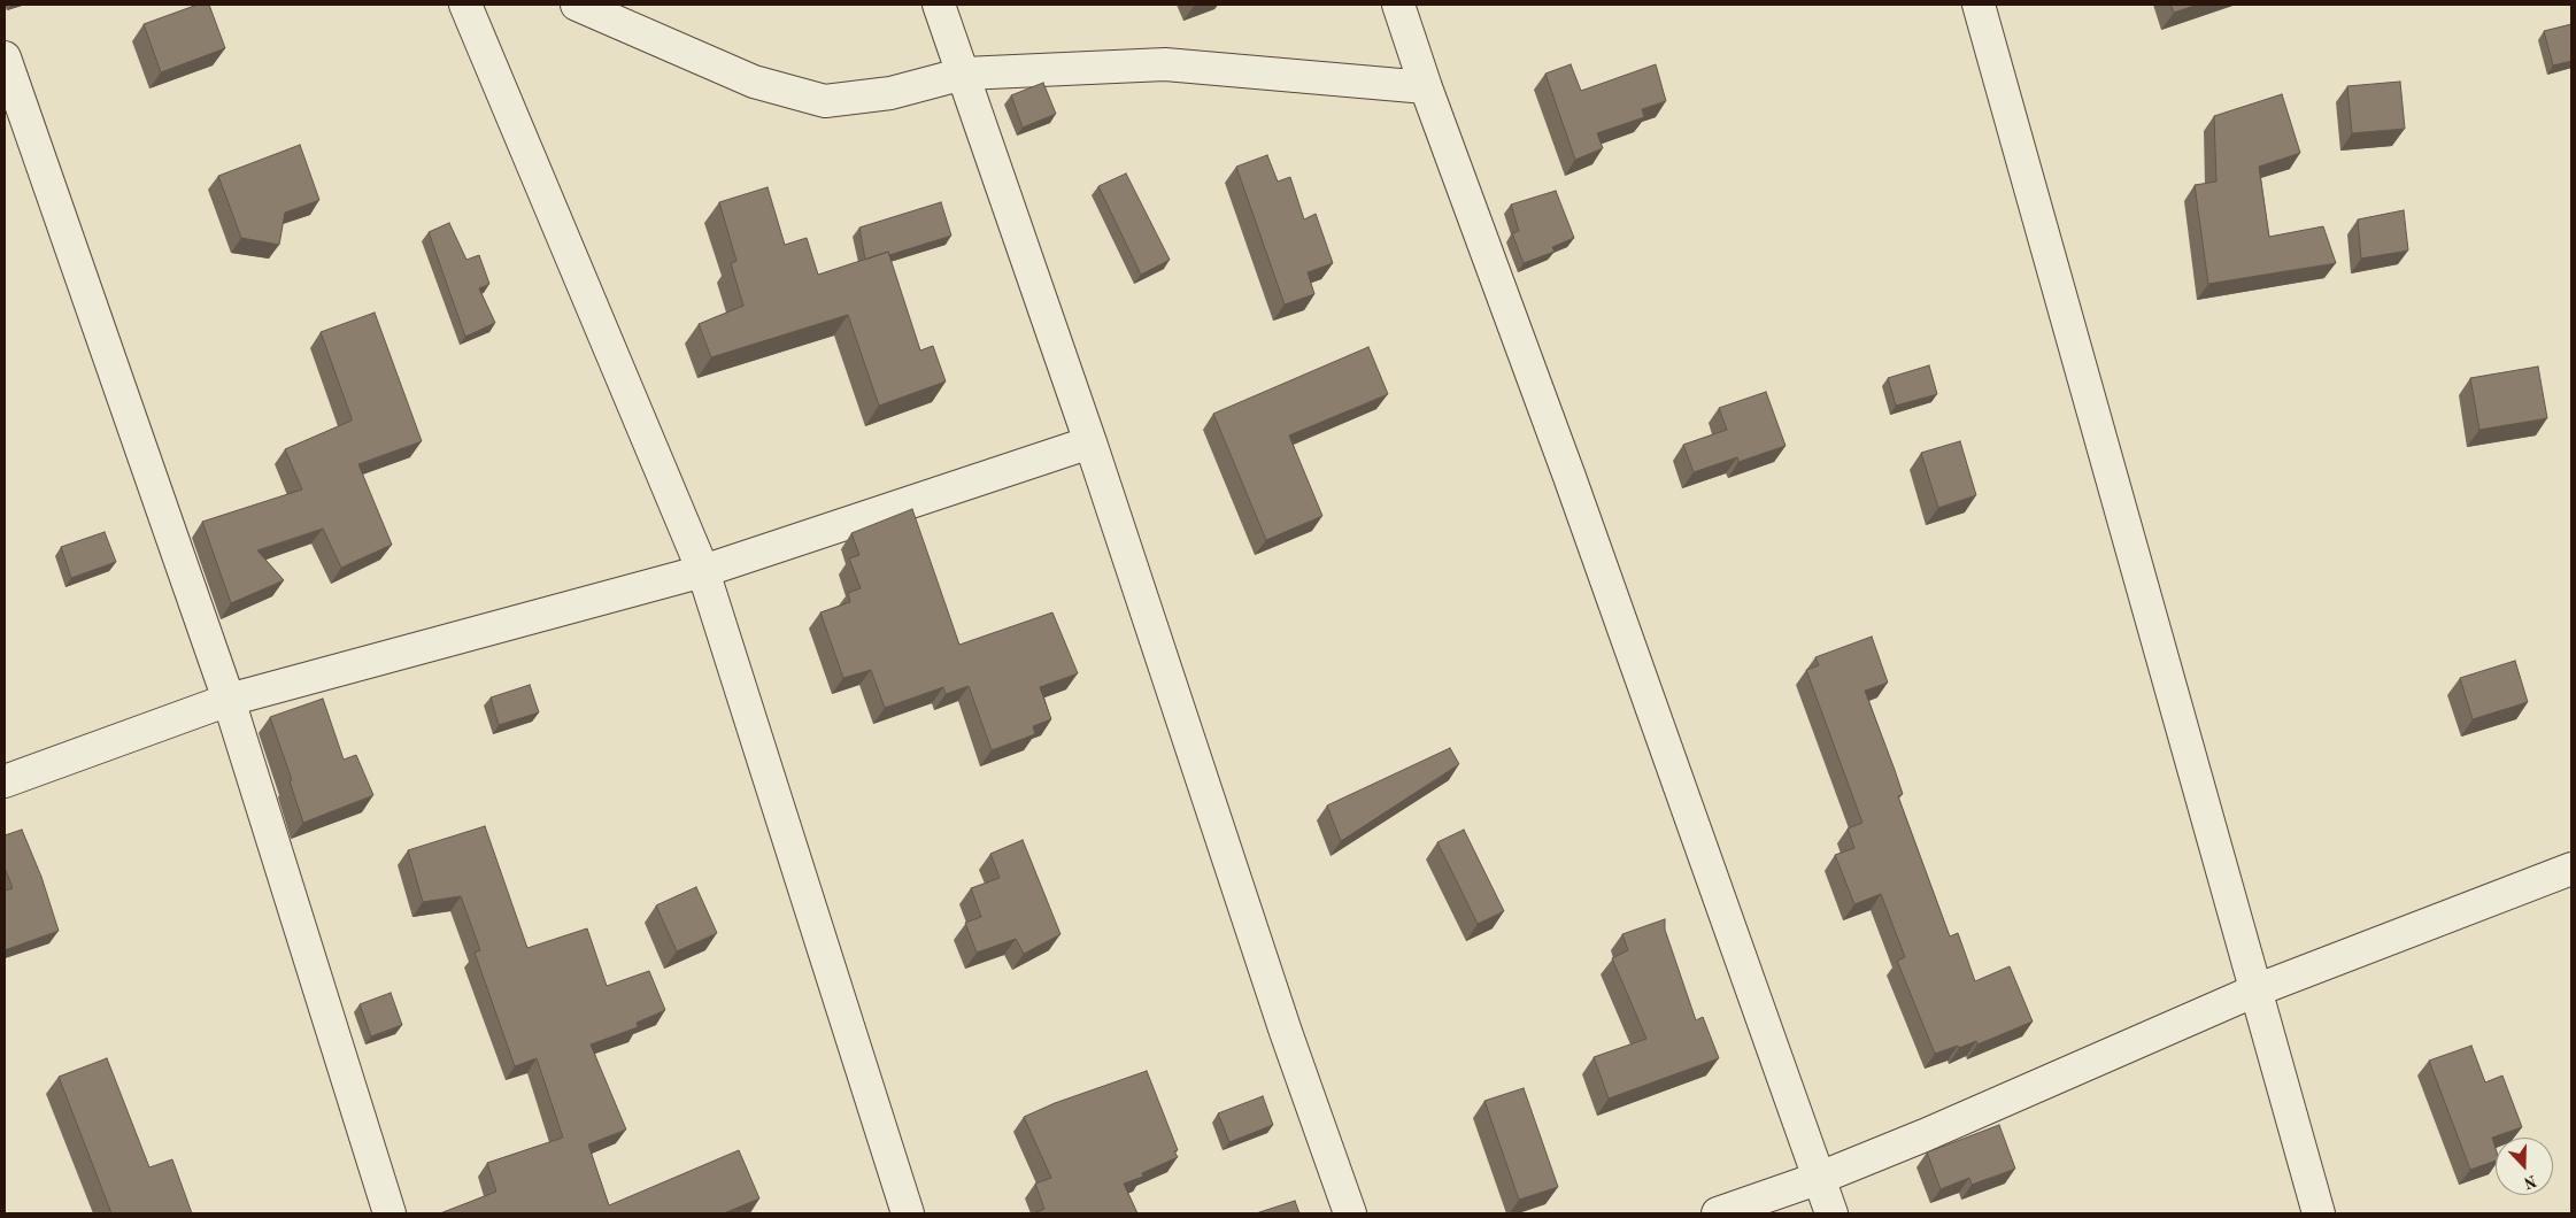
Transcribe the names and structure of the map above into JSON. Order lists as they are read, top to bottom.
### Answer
{
  "north": "bottom"
}
